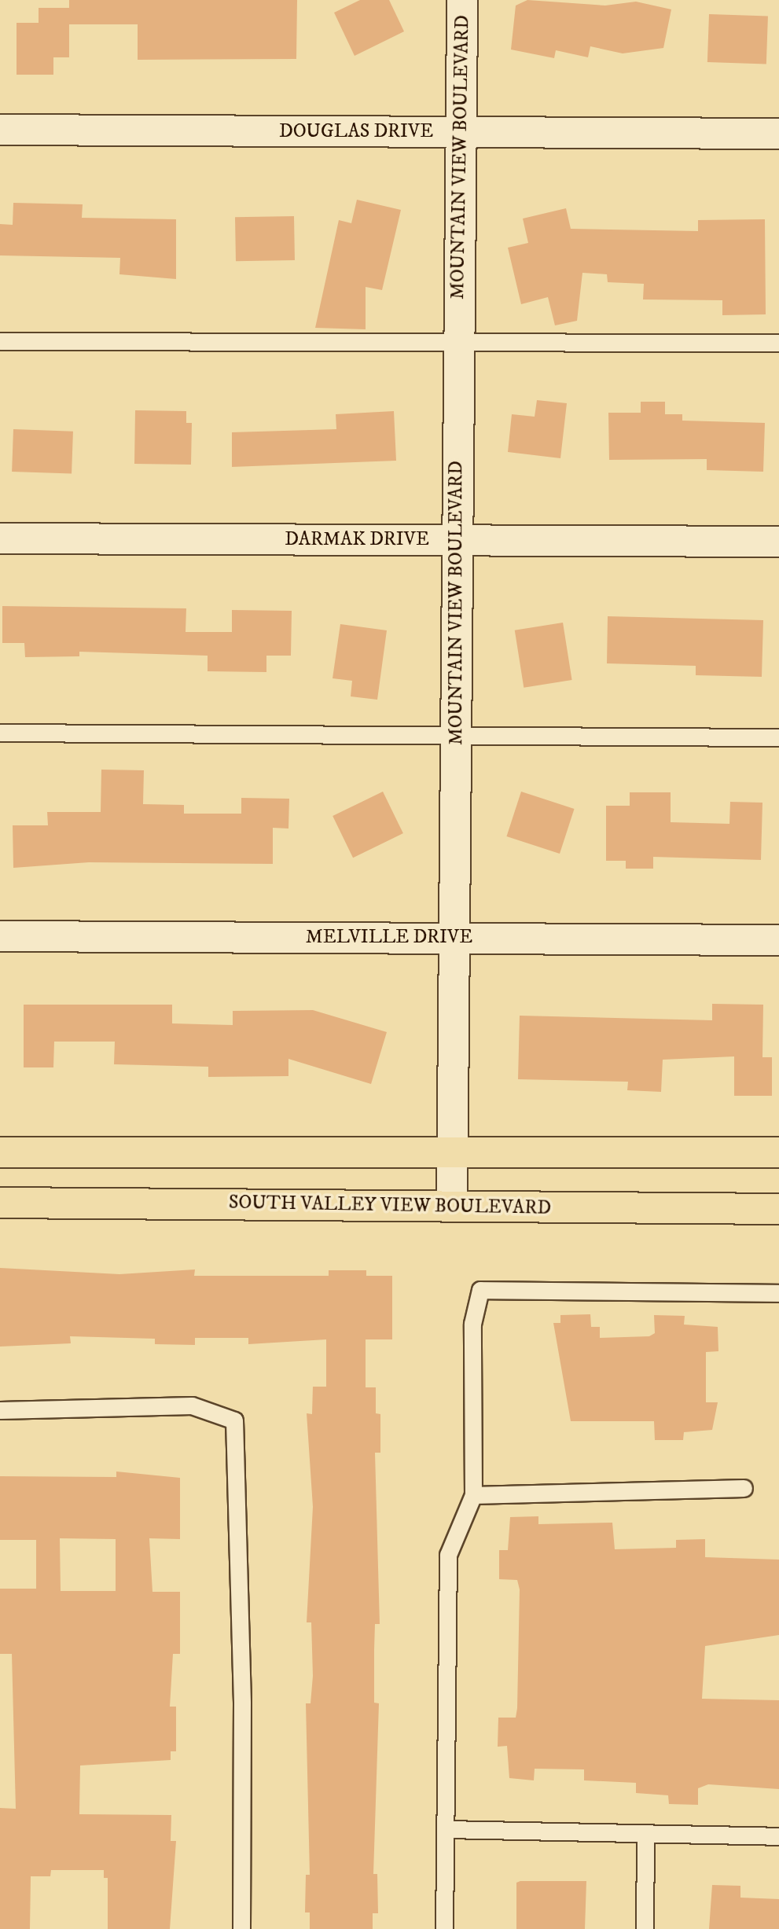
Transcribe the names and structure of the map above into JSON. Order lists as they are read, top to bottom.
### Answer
{
  "streets": {
    "main road": ["SOUTH VALLEY VIEW BOULEVARD"],
    "street": [
      "DOUGLAS DRIVE",
      "MOUNTAIN VIEW BOULEVARD",
      "DARMAK DRIVE",
      "MELVILLE DRIVE"
    ]
  },
  "crossings": [
    ["DOUGLAS DRIVE", "MOUNTAIN VIEW BOULEVARD"],
    ["MOUNTAIN VIEW BOULEVARD", "DARMAK DRIVE"],
    ["MOUNTAIN VIEW BOULEVARD", "MELVILLE DRIVE"],
    ["MOUNTAIN VIEW BOULEVARD", "SOUTH VALLEY VIEW BOULEVARD"]
  ]
}
